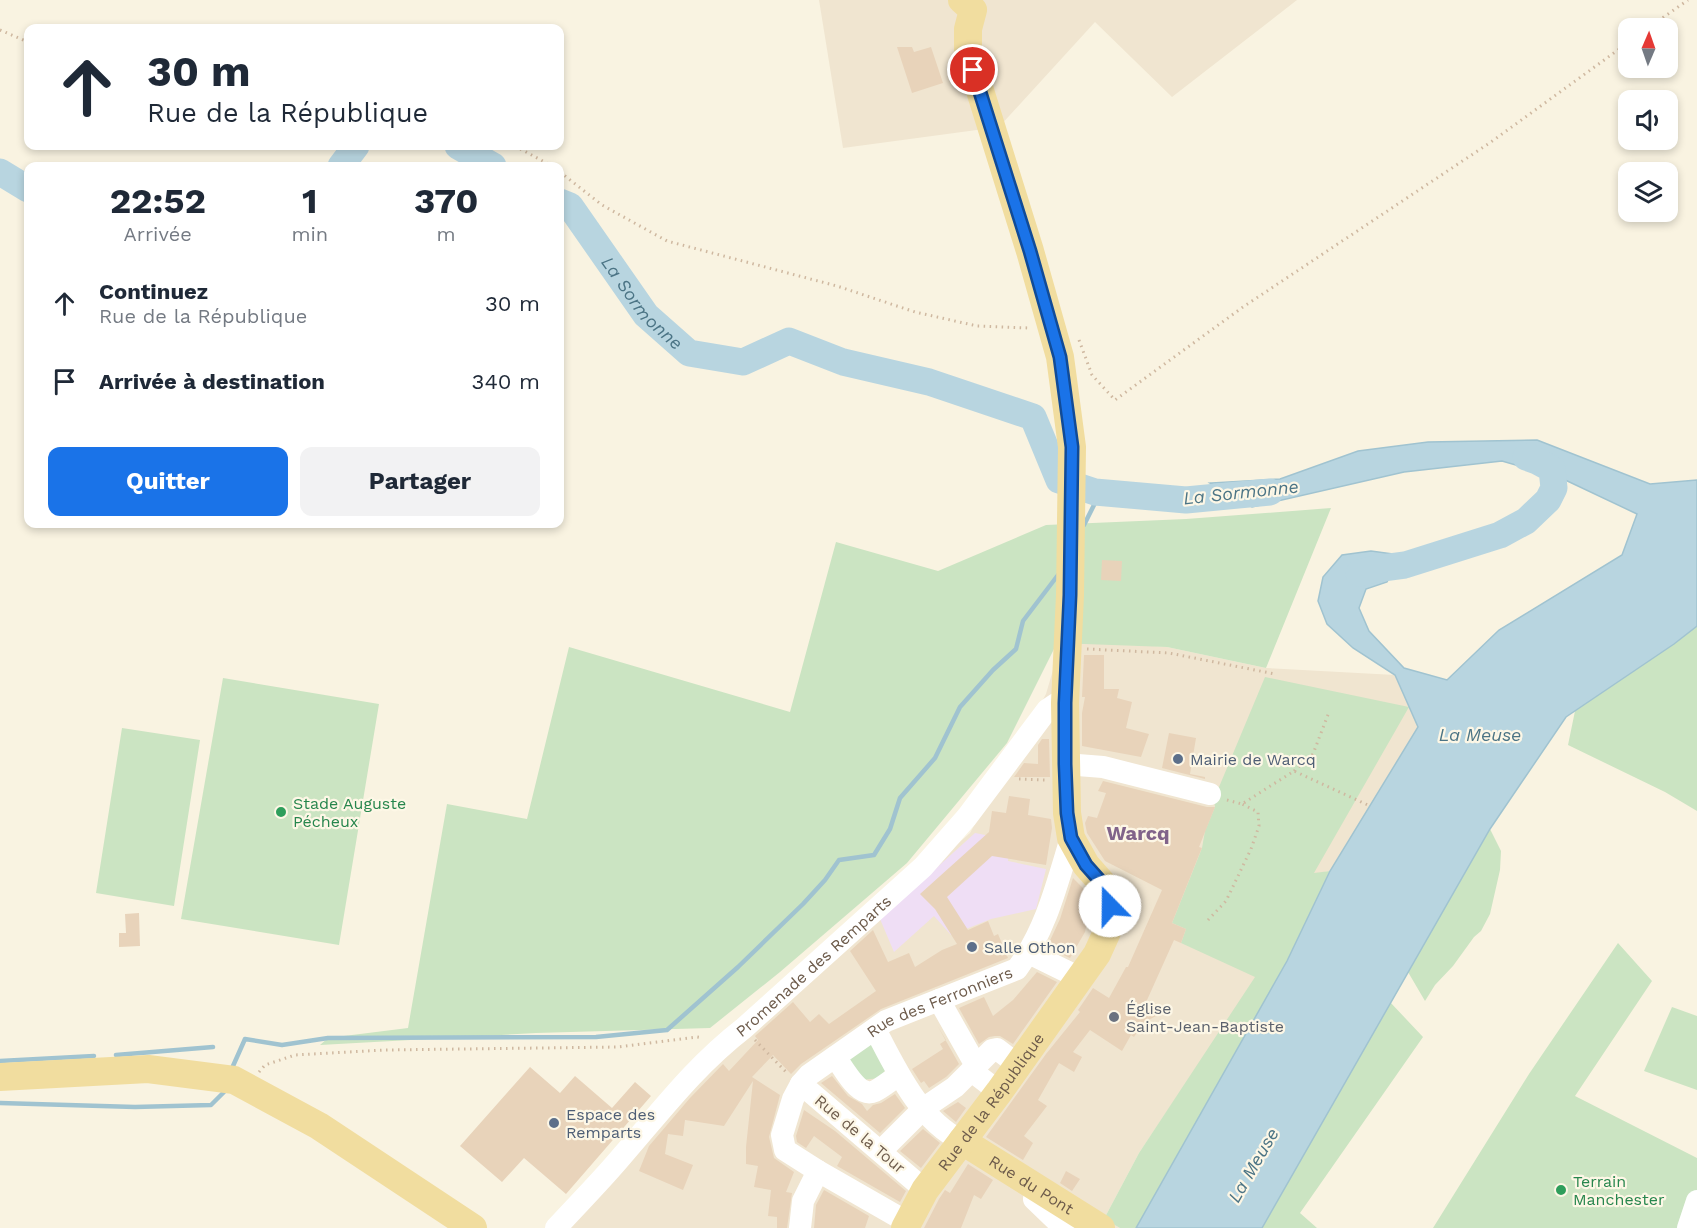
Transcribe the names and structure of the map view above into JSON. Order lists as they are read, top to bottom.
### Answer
{
  "streets": {
    "main road": ["Rue de la République", "Rue du Pont"],
    "street": ["Promenade des Remparts", "Rue des Ferronniers", "Rue de la Tour"]
  },
  "crossings": [
    ["Rue des Ferronniers", "Rue de la République"],
    ["Rue des Ferronniers", "Rue de la Tour"],
    ["Rue de la République", "Rue de la Tour"],
    ["Rue de la République", "Rue du Pont"]
  ],
  "districts": ["Warcq"],
  "water": ["La Sormonne", "La Meuse"],
  "places": [
    "Mairie de Warcq",
    "Stade Auguste Pécheux",
    "Salle Othon",
    "Église Saint-Jean-Baptiste",
    "Espace des Remparts",
    "Terrain Manchester"
  ],
  "north": "top",
  "page": {
    "turn": ["30 m", "Rue de la République"],
    "eta": [
      "22:52",
      "Arrivée",
      "1",
      "min",
      "370",
      "m"
    ],
    "list": [
      {
        "name": "Continuez",
        "note": "Rue de la République",
        "value": "30 m"
      },
      {
        "name": "Arrivée à destination",
        "value": "340 m"
      }
    ],
    "buttons": ["Quitter", "Partager"]
  }
}
